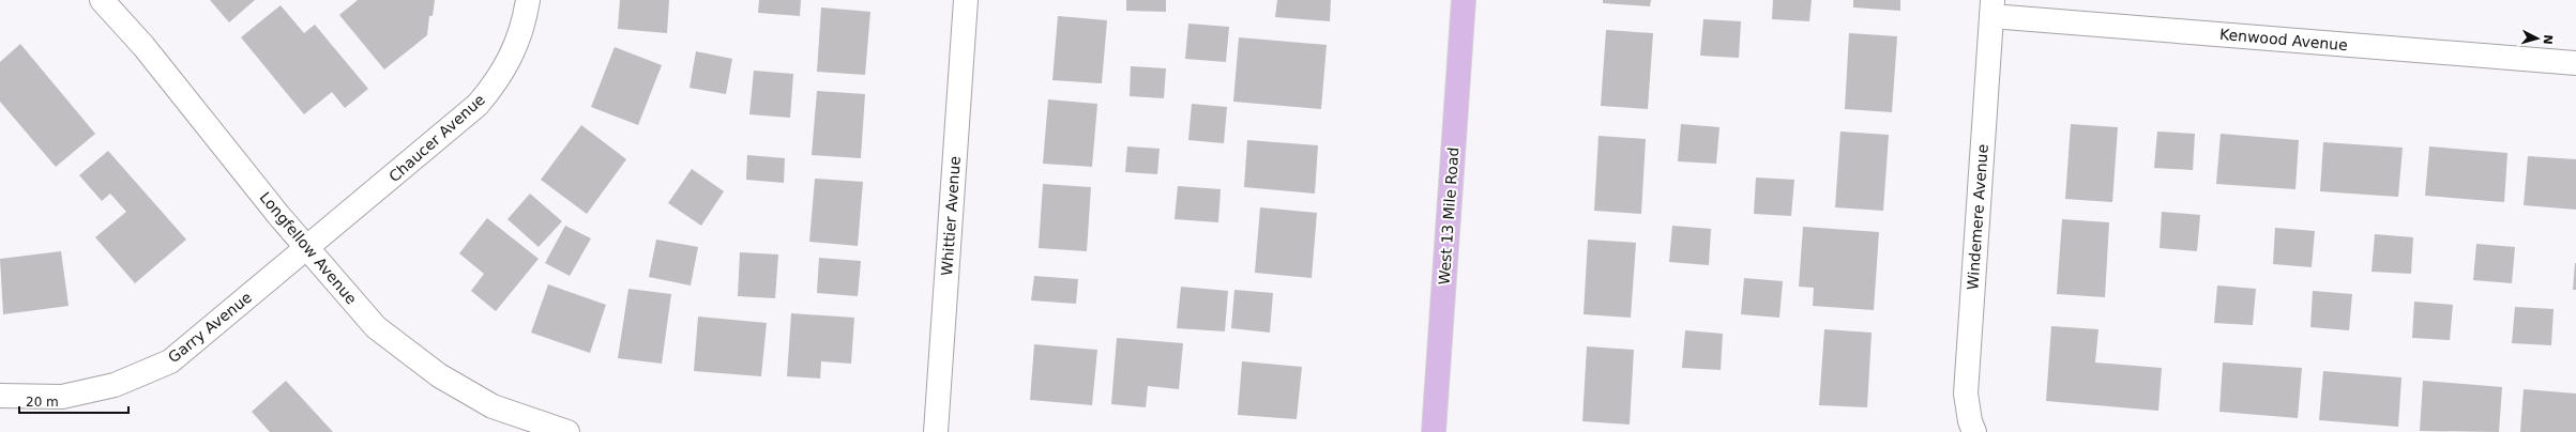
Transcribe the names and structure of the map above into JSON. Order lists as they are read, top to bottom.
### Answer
{
  "streets": {
    "main road": ["West 13 Mile Road"],
    "street": [
      "Kenwood Avenue",
      "Chaucer Avenue",
      "Whittier Avenue",
      "Windemere Avenue",
      "Longfellow Avenue",
      "Garry Avenue"
    ]
  },
  "crossings": [
    ["Kenwood Avenue", "Windemere Avenue"],
    ["Chaucer Avenue", "Longfellow Avenue"],
    ["Chaucer Avenue", "Garry Avenue"],
    ["Longfellow Avenue", "Garry Avenue"]
  ],
  "scale_bar": "20 m",
  "north": "right"
}
